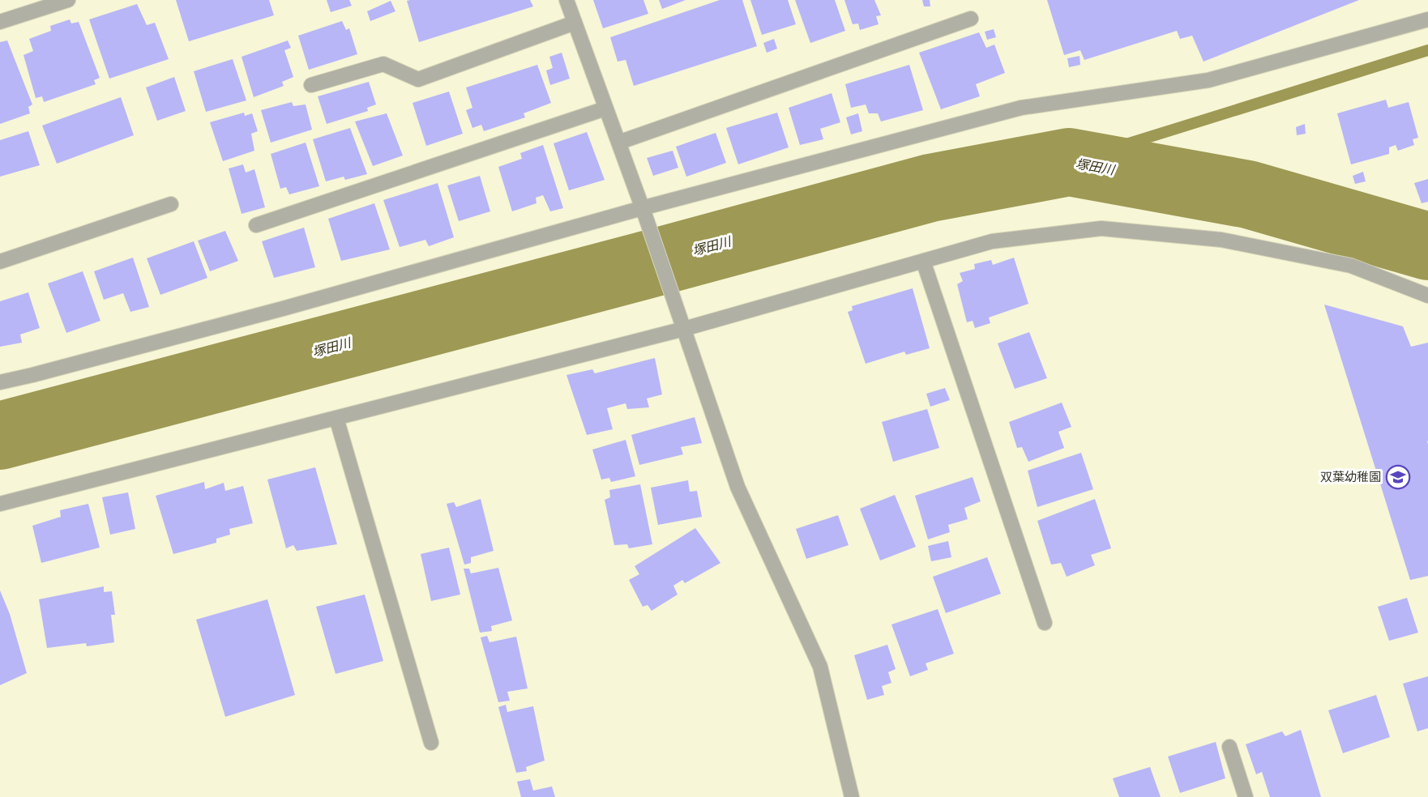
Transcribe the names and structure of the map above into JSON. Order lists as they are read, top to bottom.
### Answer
{
  "water": ["塚田川"],
  "places": {
    "school or university": ["双葉幼稚園"]
  }
}
